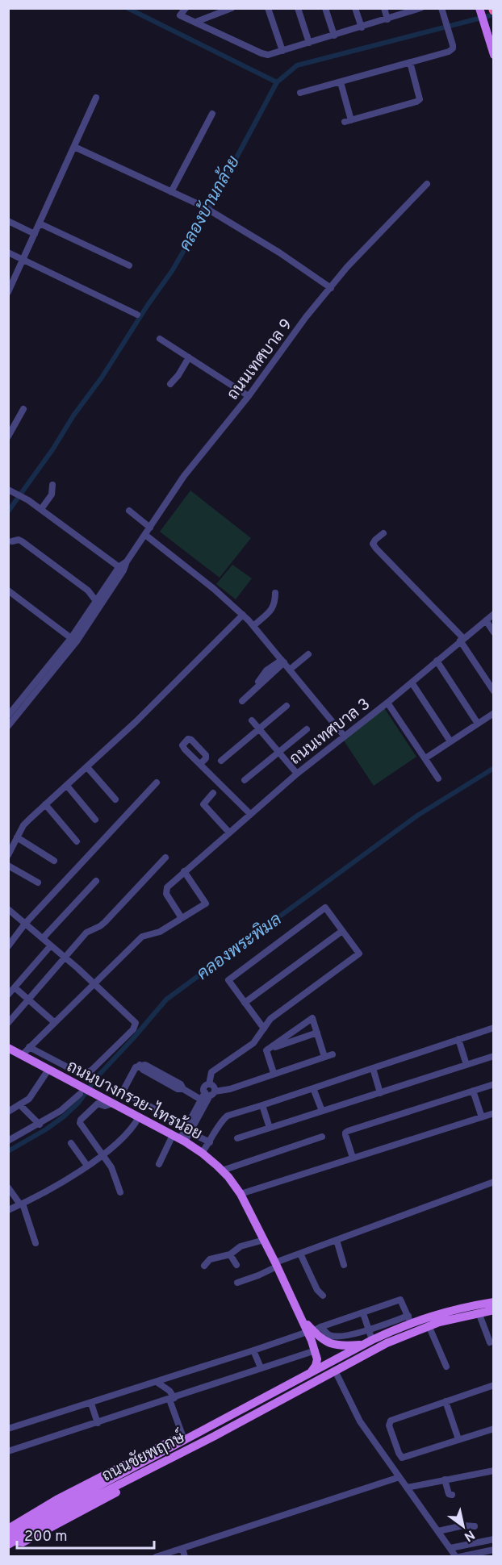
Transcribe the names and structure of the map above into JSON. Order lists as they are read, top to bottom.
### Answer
{
  "streets": {
    "main road": ["ถนนบางกรวย-ไทรน้อย", "ถนนชัยพฤกษ์"],
    "street": ["ถนนเทศบาล 9", "ถนนเทศบาล 3"]
  },
  "crossings": [
    ["ถนนบางกรวย-ไทรน้อย", "ถนนชัยพฤกษ์"]
  ],
  "water": ["คลองบ้านกล้วย", "คลองพระพิมล"],
  "scale_bar": "200 m",
  "north": "bottom right"
}
